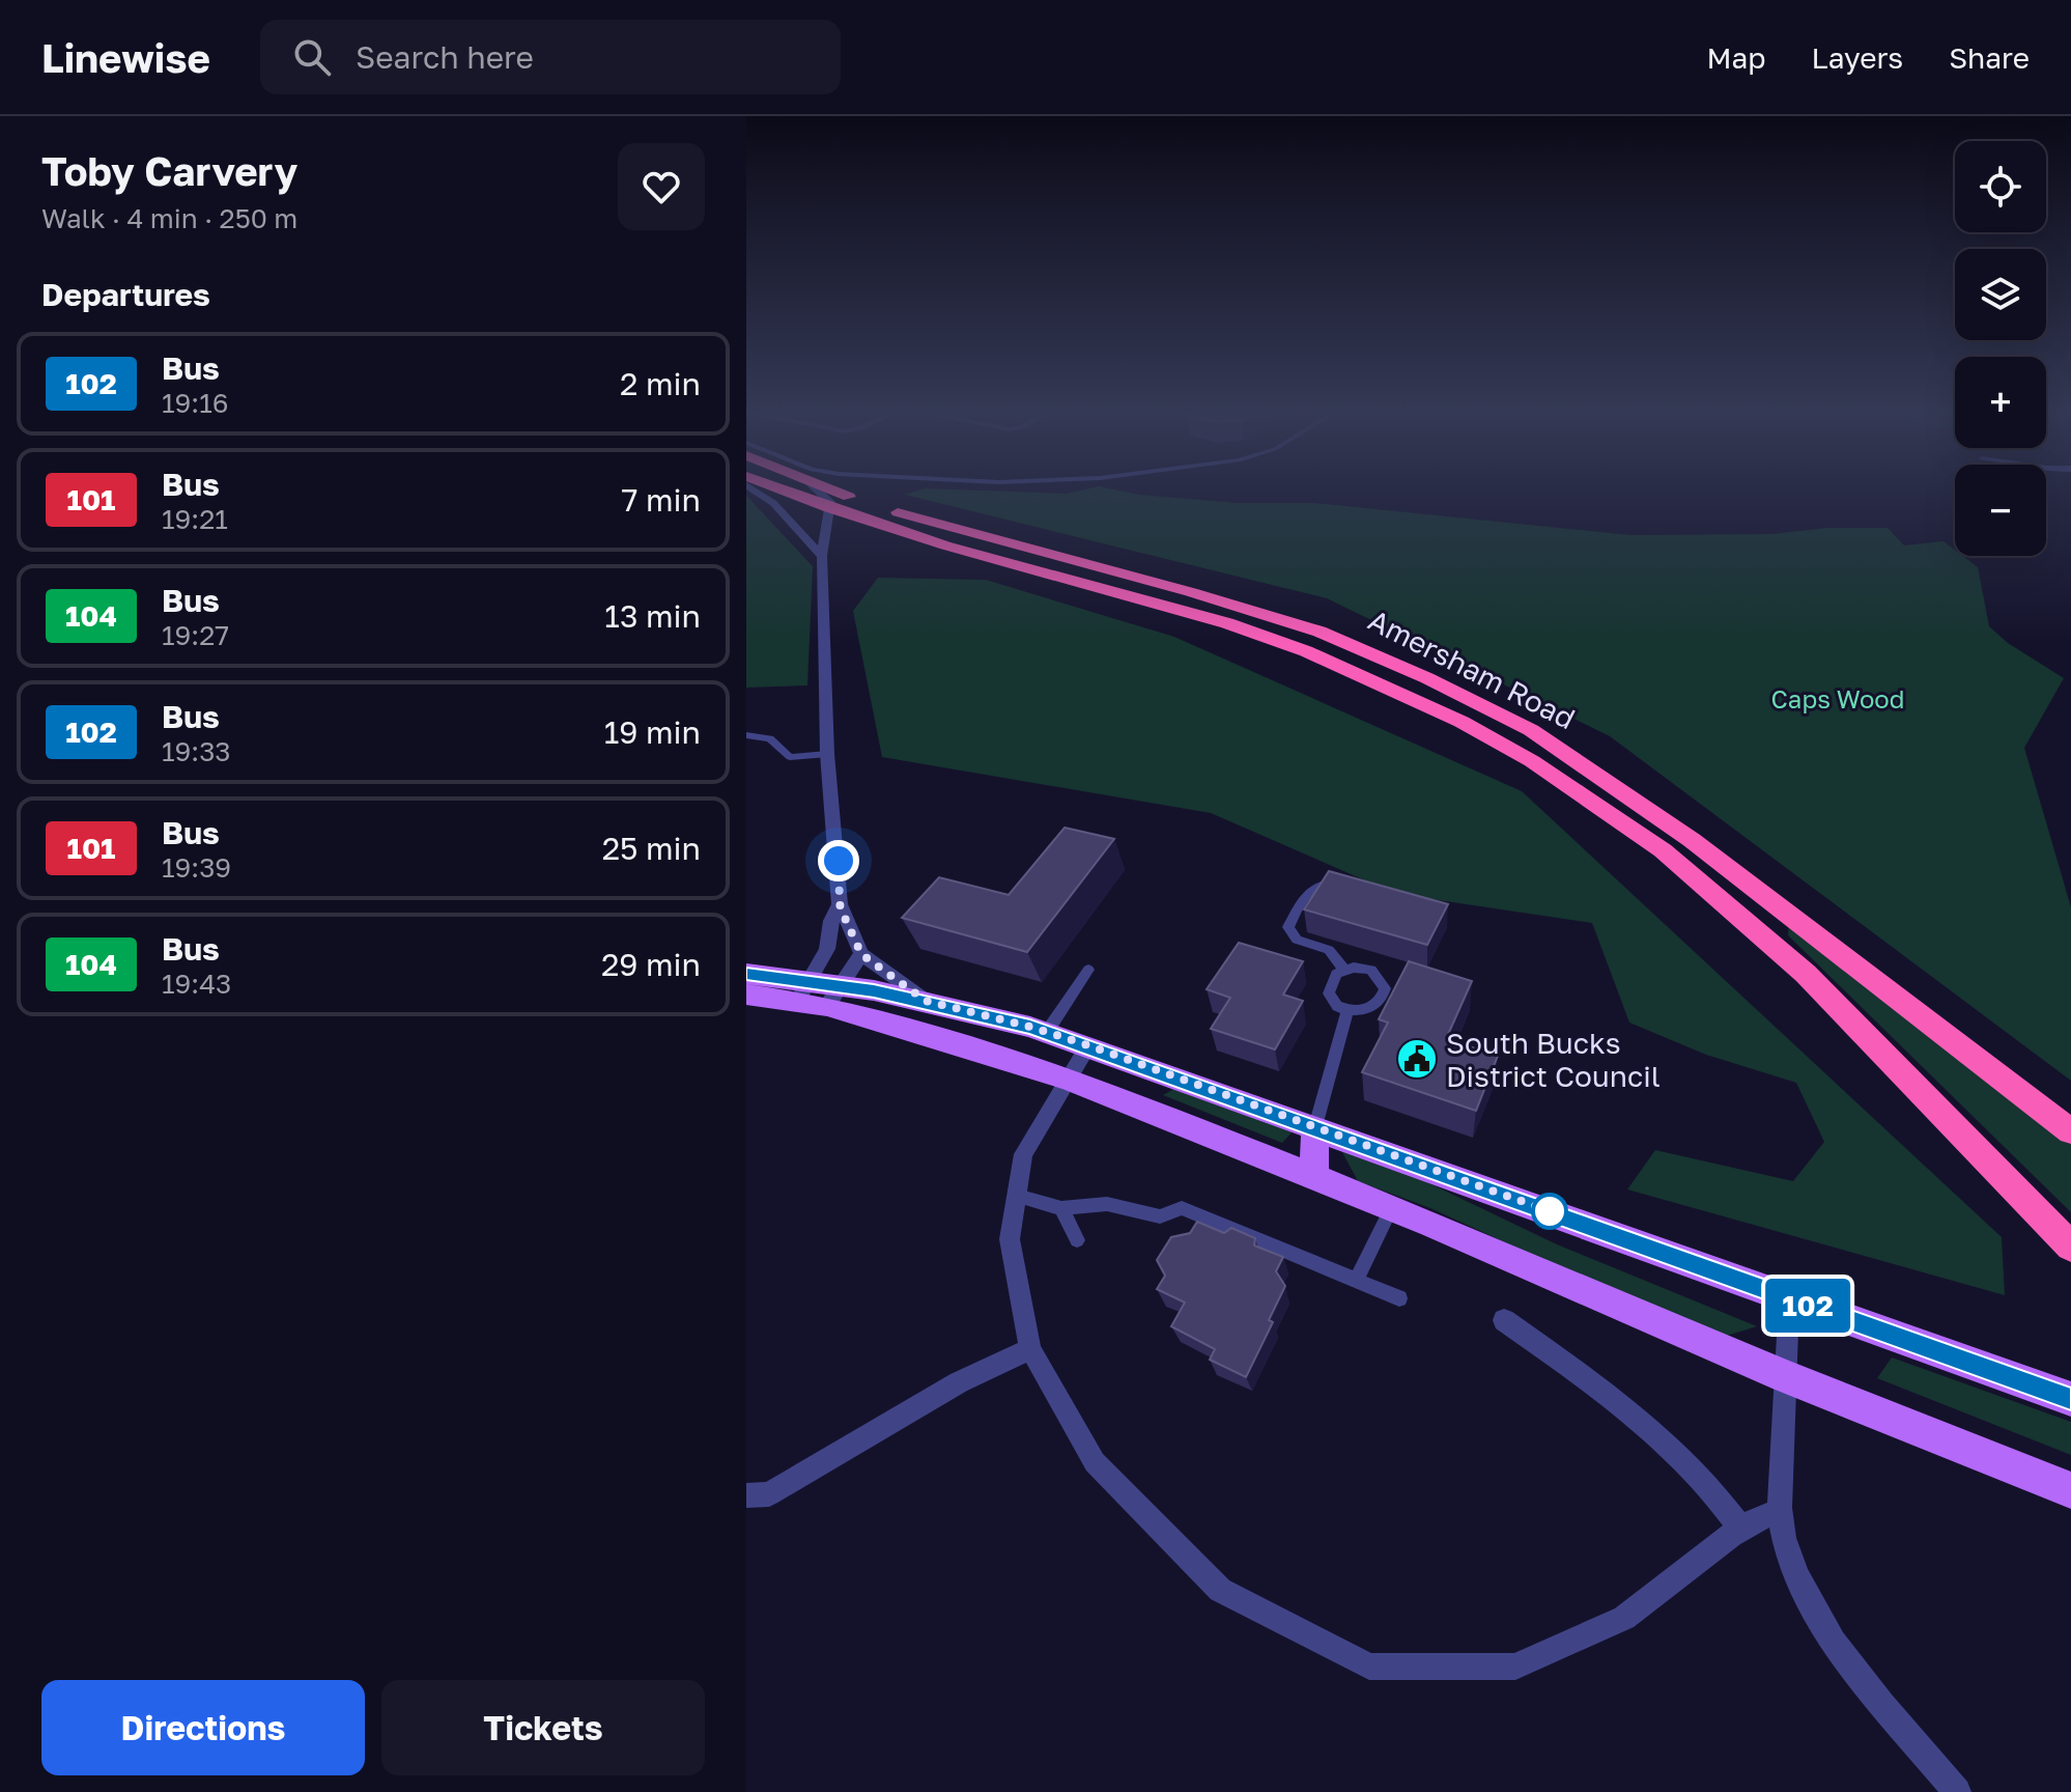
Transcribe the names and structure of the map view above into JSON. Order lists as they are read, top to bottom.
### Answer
{
  "streets": {
    "highway": ["Amersham Road"]
  },
  "parks": ["Caps Wood"],
  "places": {
    "public building": ["South Bucks District Council"]
  },
  "lines": ["bus line 102"],
  "page": {
    "header": "Linewise",
    "search": "Search here",
    "nav": ["Map", "Layers", "Share"],
    "heading": [
      ["Toby Carvery", "Walk · 4 min · 250 m"],
      "Departures"
    ],
    "on_map": "102",
    "map_buttons": ["+", "−"],
    "list": [
      {
        "mark": "102",
        "name": "Bus",
        "note": "19:16",
        "value": "2 min"
      },
      {
        "mark": "101",
        "name": "Bus",
        "note": "19:21",
        "value": "7 min"
      },
      {
        "mark": "104",
        "name": "Bus",
        "note": "19:27",
        "value": "13 min"
      },
      {
        "mark": "102",
        "name": "Bus",
        "note": "19:33",
        "value": "19 min"
      },
      {
        "mark": "101",
        "name": "Bus",
        "note": "19:39",
        "value": "25 min"
      },
      {
        "mark": "104",
        "name": "Bus",
        "note": "19:43",
        "value": "29 min"
      }
    ],
    "buttons": ["Directions", "Tickets"]
  }
}
